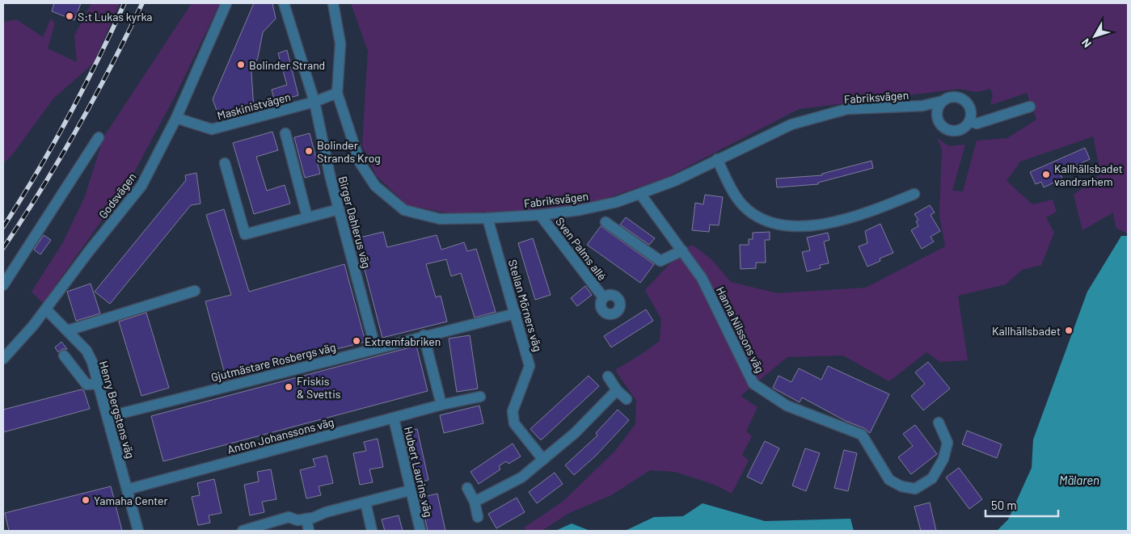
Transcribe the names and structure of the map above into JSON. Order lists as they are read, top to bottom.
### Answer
{
  "streets": {
    "street": [
      "Fabriksvägen",
      "Maskinistvägen",
      "Godsvägen",
      "Birger Dahlerus väg",
      "Sven Palms allé",
      "Stellan Mörners väg",
      "Hanna Nilssons väg",
      "Gjutmästare Rosbergs väg",
      "Henry Bergstens väg",
      "Anton Johanssons väg",
      "Hubert Laurins väg"
    ]
  },
  "crossings": [
    ["Fabriksvägen", "Sven Palms allé"],
    ["Fabriksvägen", "Stellan Mörners väg"],
    ["Fabriksvägen", "Hanna Nilssons väg"],
    ["Maskinistvägen", "Godsvägen"],
    ["Maskinistvägen", "Birger Dahlerus väg"],
    ["Godsvägen", "Henry Bergstens väg"],
    ["Birger Dahlerus väg", "Gjutmästare Rosbergs väg"],
    ["Stellan Mörners väg", "Gjutmästare Rosbergs väg"],
    ["Gjutmästare Rosbergs väg", "Henry Bergstens väg"],
    ["Henry Bergstens väg", "Anton Johanssons väg"],
    ["Anton Johanssons väg", "Hubert Laurins väg"]
  ],
  "water": ["Mälaren"],
  "places": [
    "S:t Lukas kyrka",
    "Bolinder Strand",
    "Bolinder Strands Krog",
    "Kallhällsbadet vandrarhem",
    "Kallhällsbadet",
    "Extremfabriken",
    "Friskis & Svettis",
    "Yamaha Center"
  ],
  "scale_bar": "50 m",
  "north": "bottom left"
}
